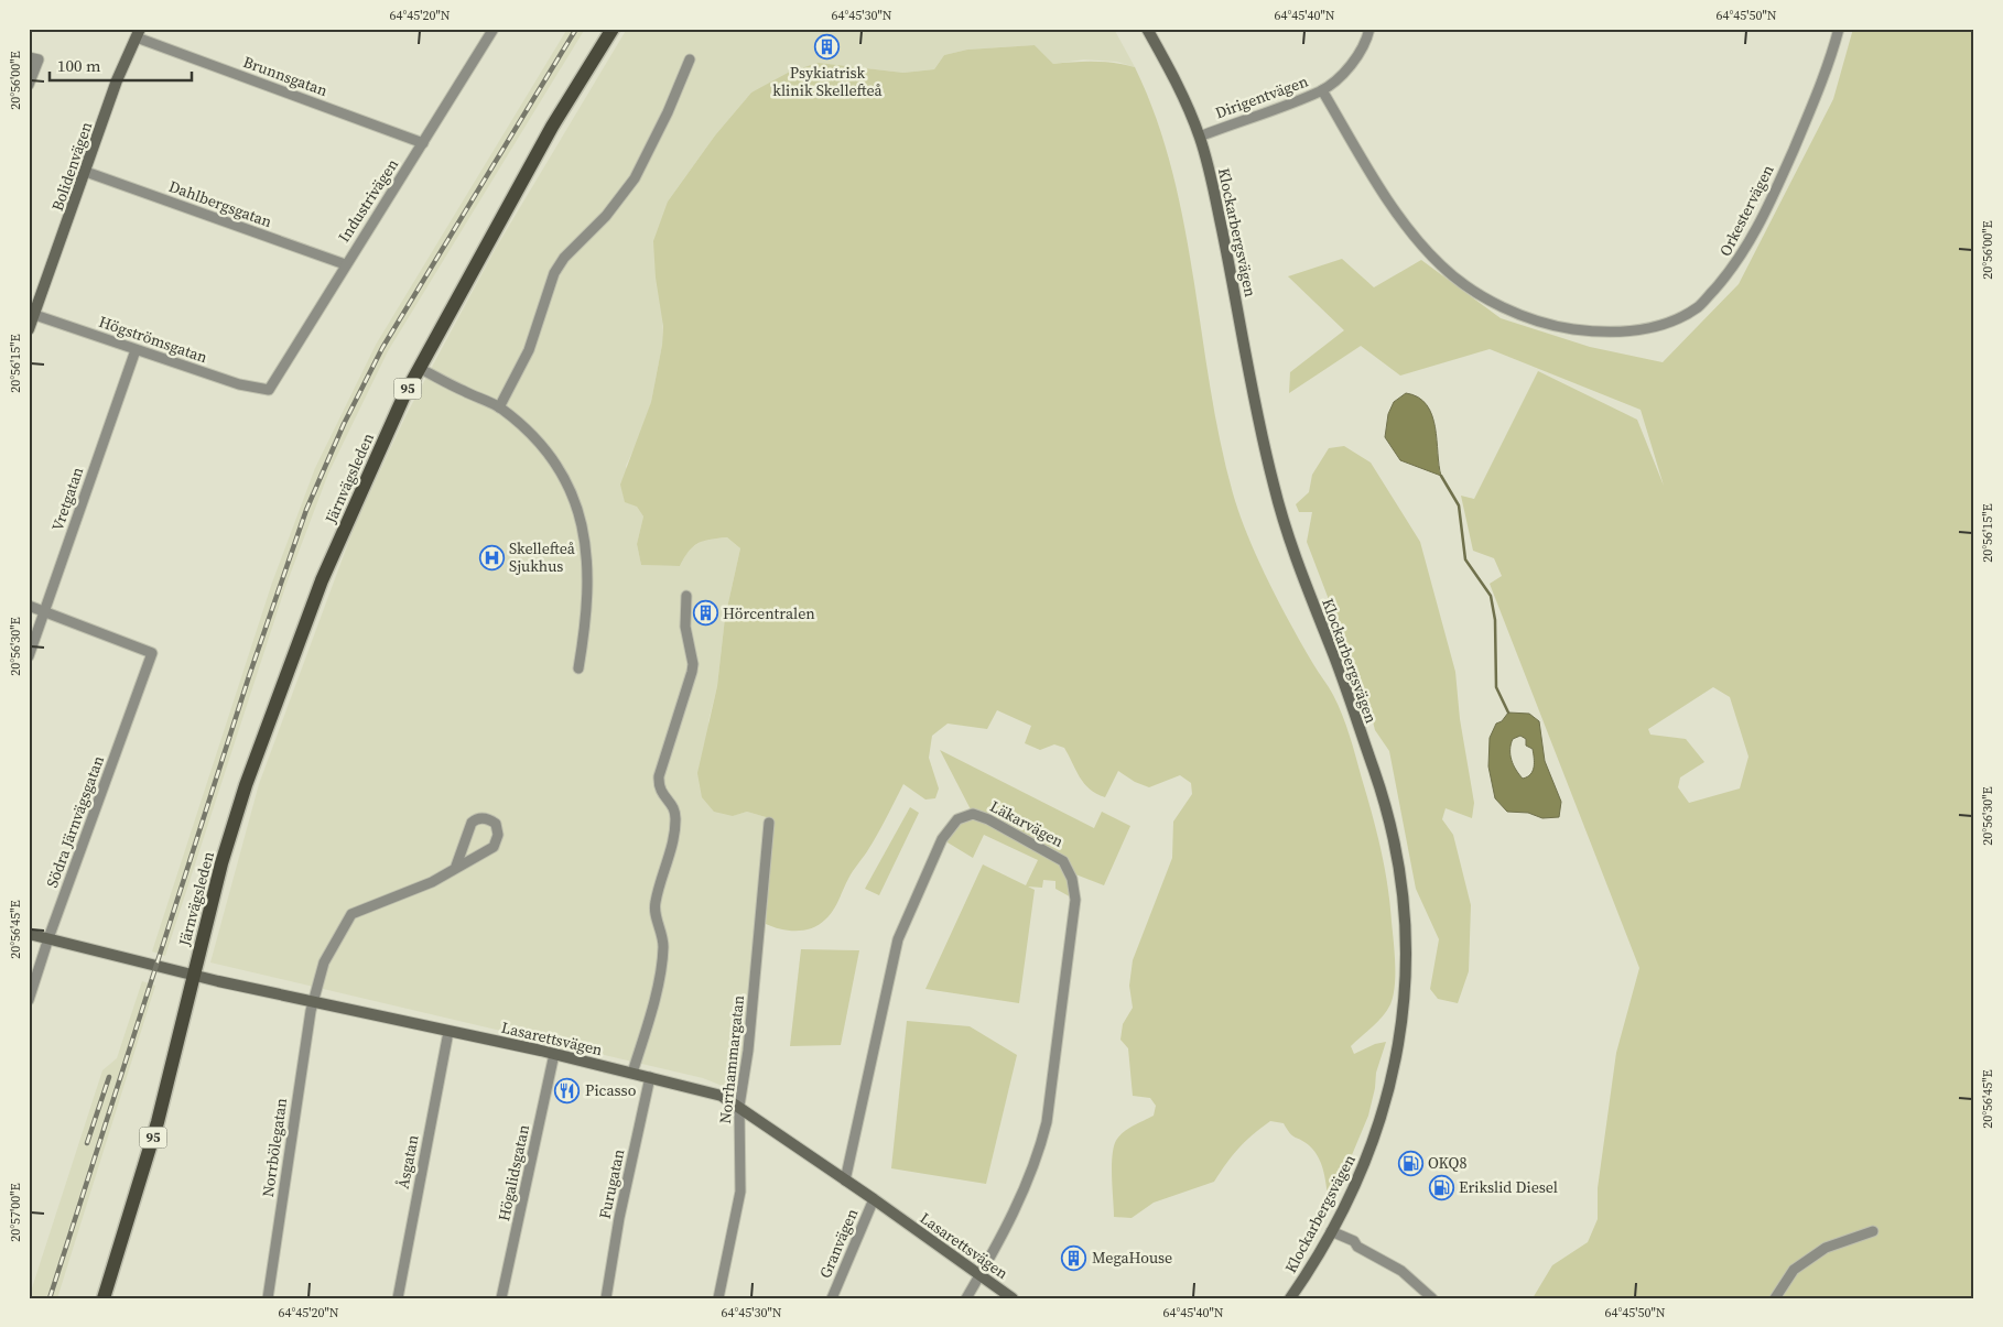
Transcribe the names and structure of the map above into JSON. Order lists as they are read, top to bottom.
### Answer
{
  "streets": {
    "main road": [
      "Bolidenvägen",
      "Klockarbergsvägen",
      "95",
      "Järnvägsleden",
      "Lasarettsvägen"
    ],
    "street": [
      "Brunnsgatan",
      "Dirigentvägen",
      "Industrivägen",
      "Dahlbergsgatan",
      "Orkestervägen",
      "Högströmsgatan",
      "Vretgatan",
      "Södra Järnvägsgatan",
      "Läkarvägen",
      "Norrhammargatan",
      "Norrbölegatan",
      "Åsgatan",
      "Högalidsgatan",
      "Furugatan",
      "Granvägen"
    ]
  },
  "crossings": [
    ["Brunnsgatan", "Bolidenvägen"],
    ["Brunnsgatan", "Industrivägen"],
    ["Dirigentvägen", "Orkestervägen"],
    ["Dirigentvägen", "Klockarbergsvägen"],
    ["Bolidenvägen", "Dahlbergsgatan"],
    ["Bolidenvägen", "Högströmsgatan"],
    ["Industrivägen", "Dahlbergsgatan"],
    ["Industrivägen", "Högströmsgatan"],
    ["Högströmsgatan", "Vretgatan"],
    ["95", "Järnvägsleden"],
    ["95", "Lasarettsvägen"],
    ["Järnvägsleden", "Lasarettsvägen"],
    ["Vretgatan", "Södra Järnvägsgatan"],
    ["Södra Järnvägsgatan", "Lasarettsvägen"],
    ["Läkarvägen", "Lasarettsvägen"],
    ["Lasarettsvägen", "Norrhammargatan"],
    ["Lasarettsvägen", "Norrbölegatan"],
    ["Lasarettsvägen", "Åsgatan"],
    ["Lasarettsvägen", "Högalidsgatan"],
    ["Lasarettsvägen", "Furugatan"],
    ["Lasarettsvägen", "Granvägen"]
  ],
  "places": {
    "building": ["Psykiatrisk klinik Skellefteå", "Hörcentralen", "MegaHouse"],
    "hospital": ["Skellefteå Sjukhus"],
    "restaurant": ["Picasso"],
    "fuel station": ["OKQ8", "Erikslid Diesel"]
  },
  "scale_bar": "100 m",
  "coordinates": [
    "64°45'20\"N",
    "64°45'30\"N",
    "64°45'40\"N",
    "64°45'50\"N",
    "20°56'00\"E",
    "20°56'15\"E",
    "20°56'30\"E",
    "20°56'45\"E",
    "20°57'00\"E"
  ]
}
